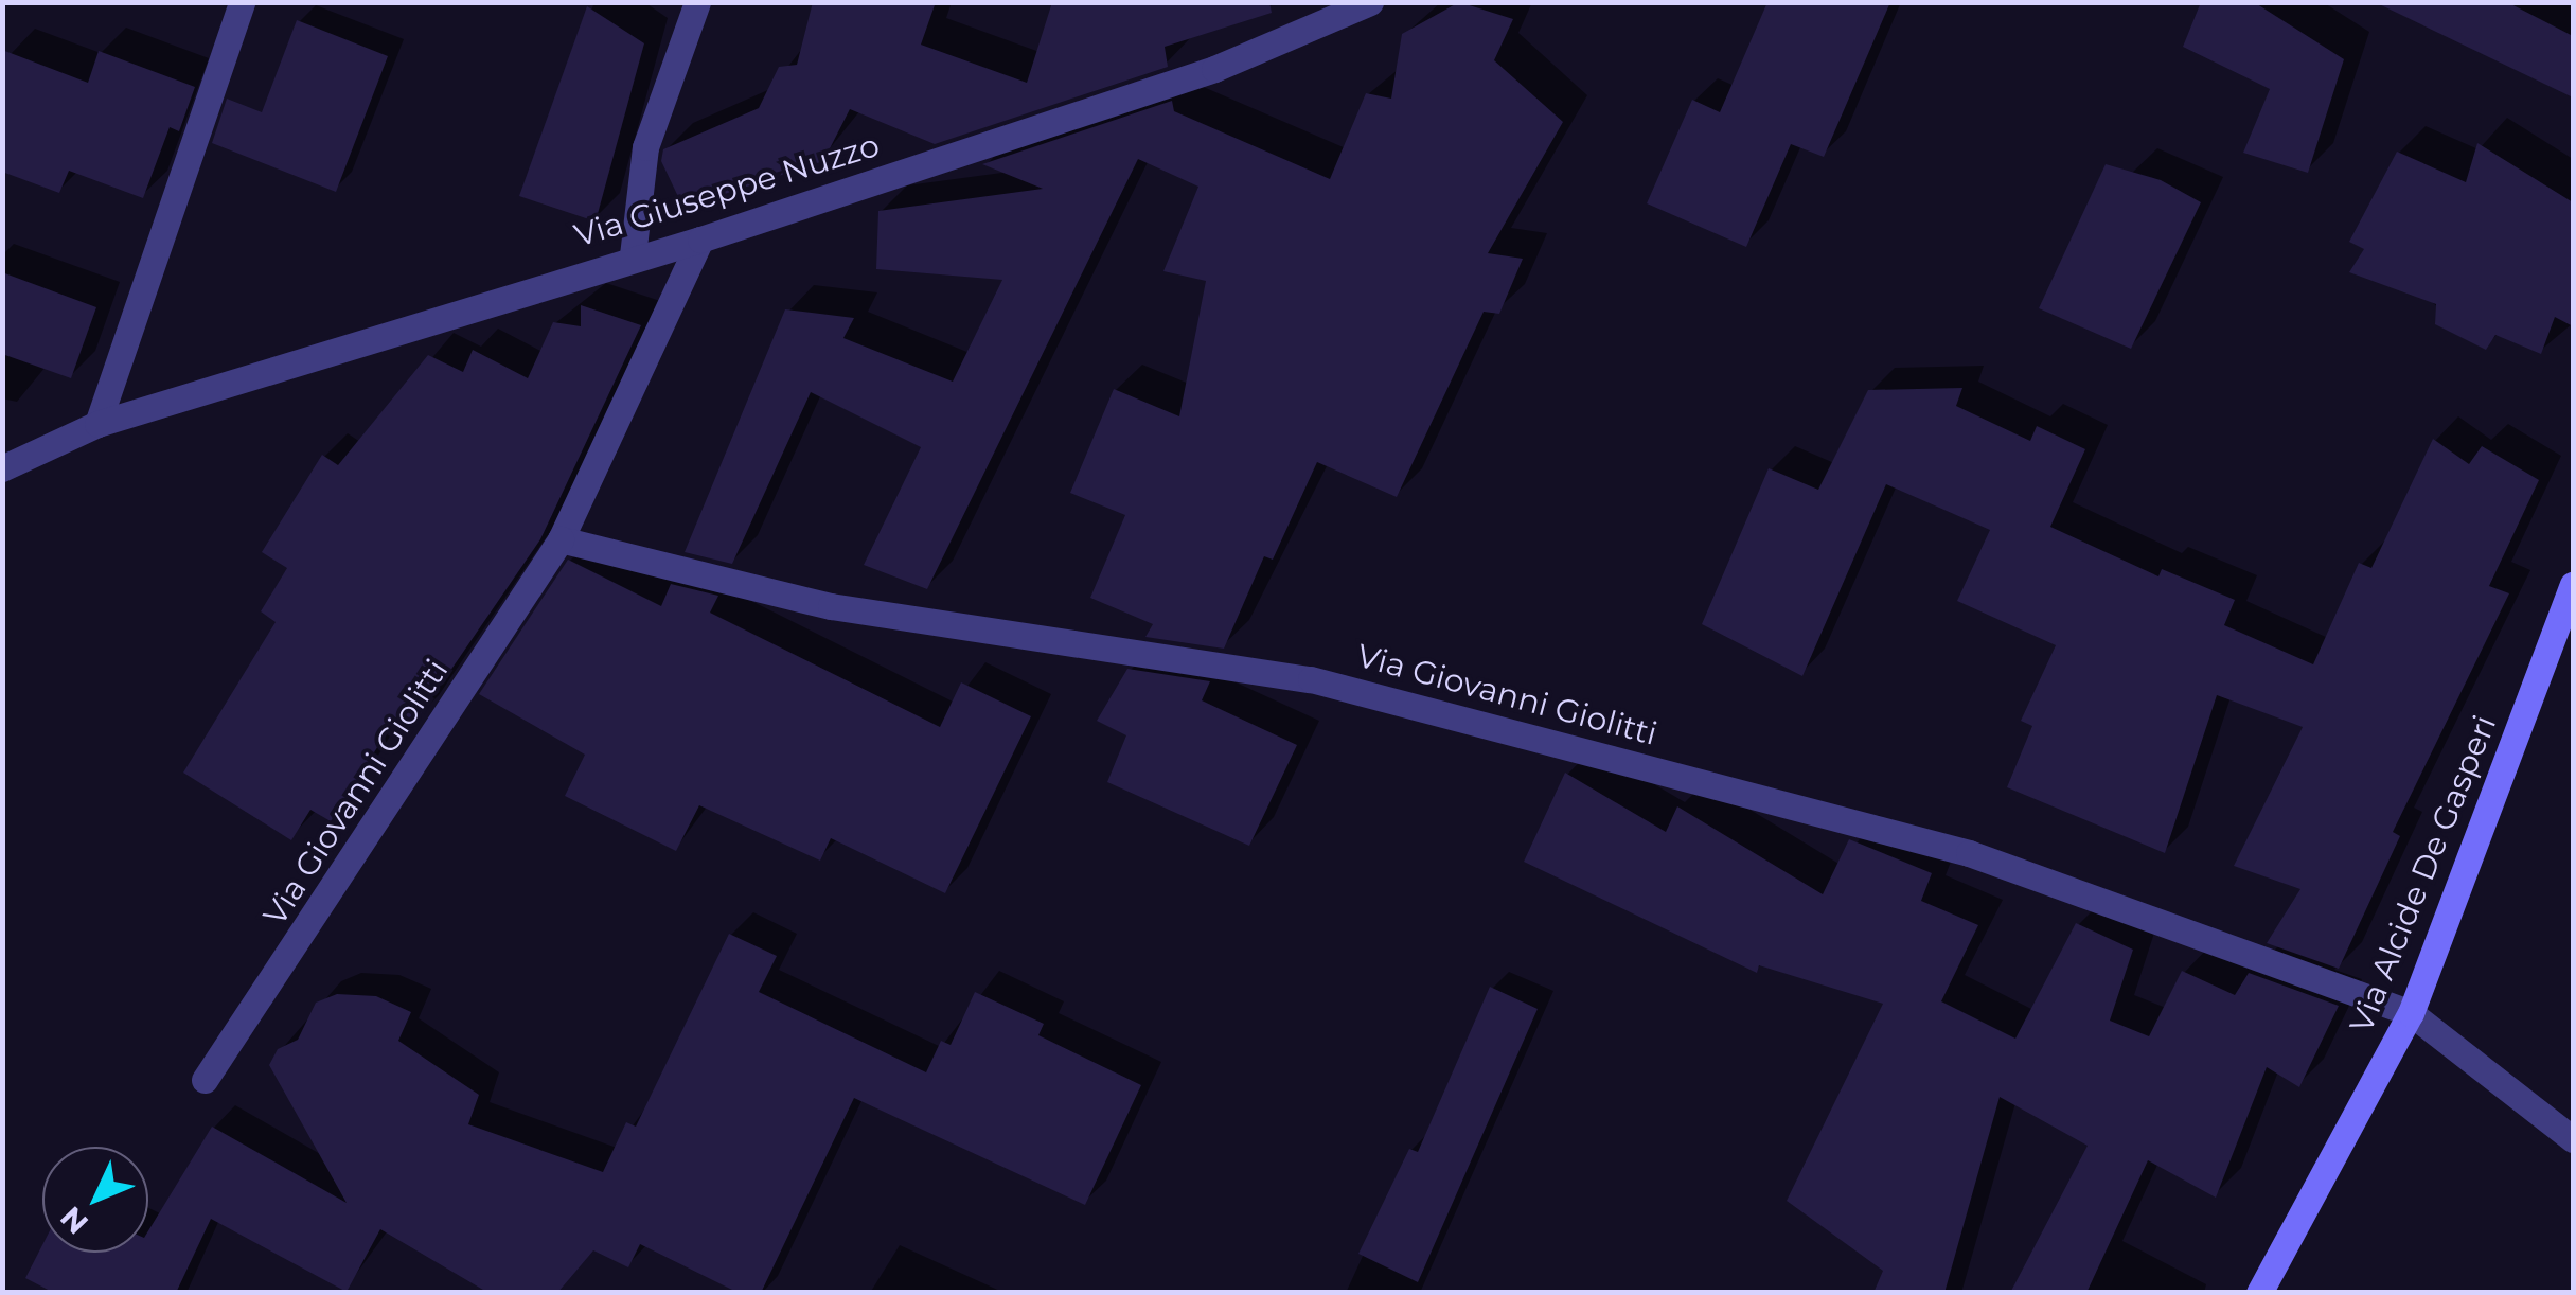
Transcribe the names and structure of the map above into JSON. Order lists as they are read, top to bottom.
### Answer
{
  "streets": {
    "main road": ["Via Alcide De Gasperi"],
    "street": ["Via Giuseppe Nuzzo", "Via Giovanni Giolitti"]
  },
  "crossings": [
    ["Via Giuseppe Nuzzo", "Via Giovanni Giolitti"],
    ["Via Giovanni Giolitti", "Via Alcide De Gasperi"]
  ],
  "north": "bottom left"
}
